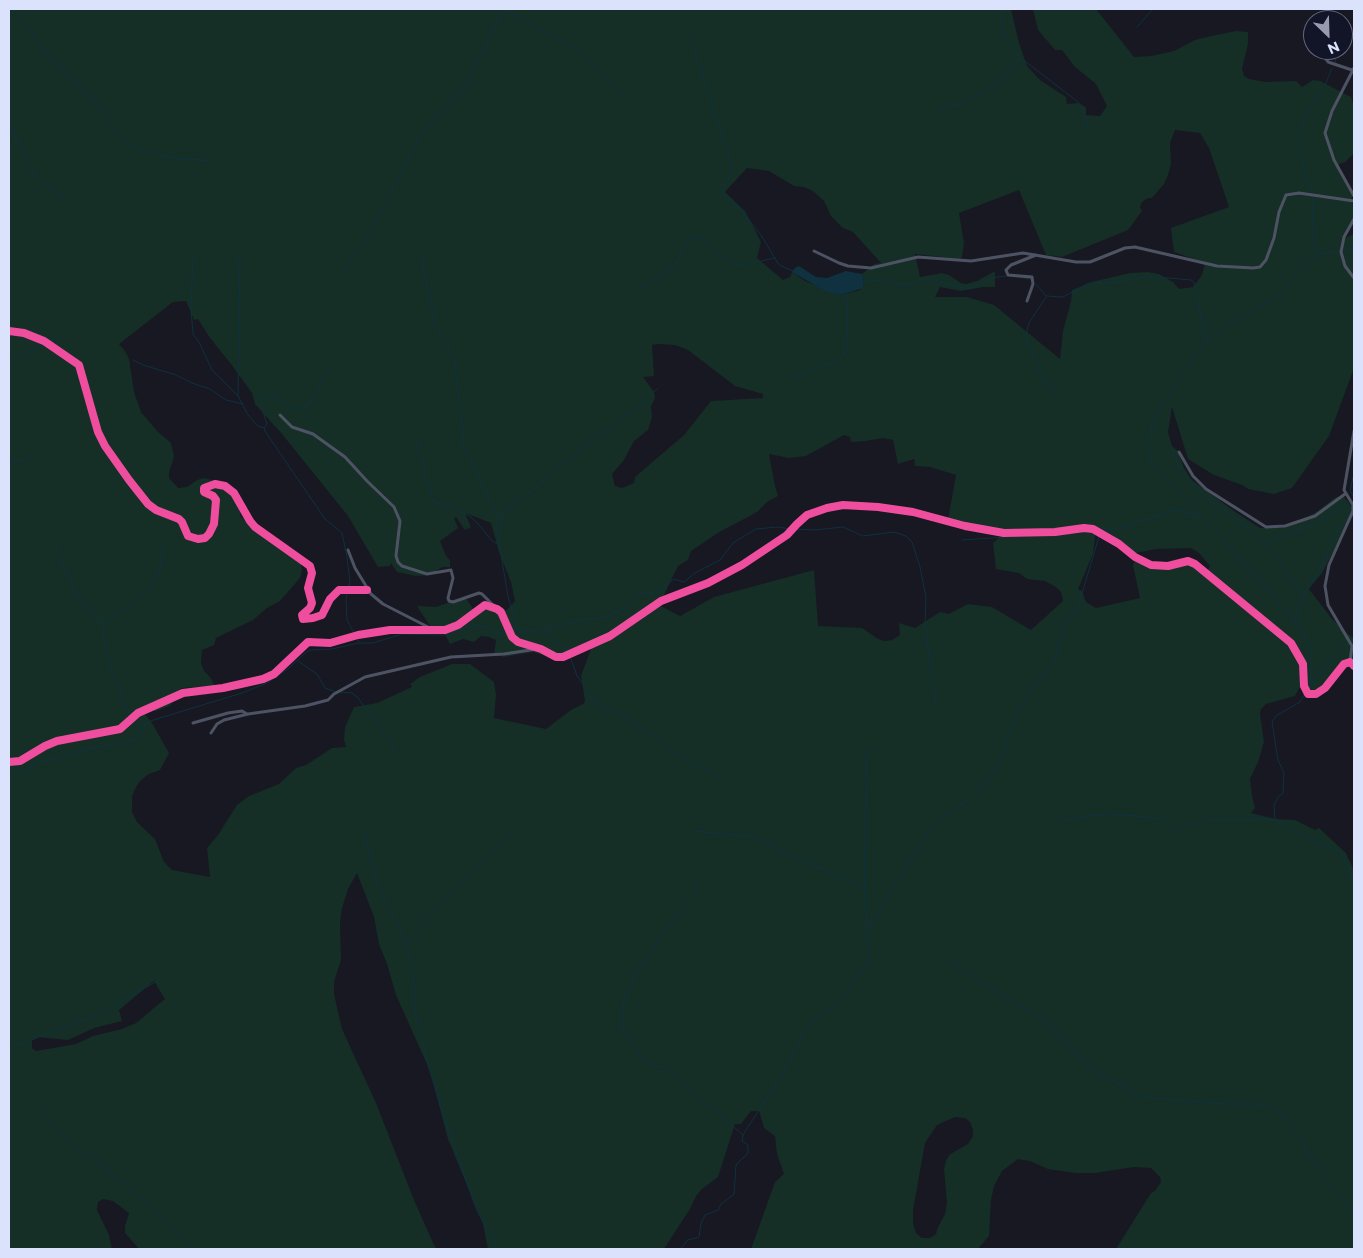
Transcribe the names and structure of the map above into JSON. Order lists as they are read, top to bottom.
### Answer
{
  "north": "bottom right"
}
